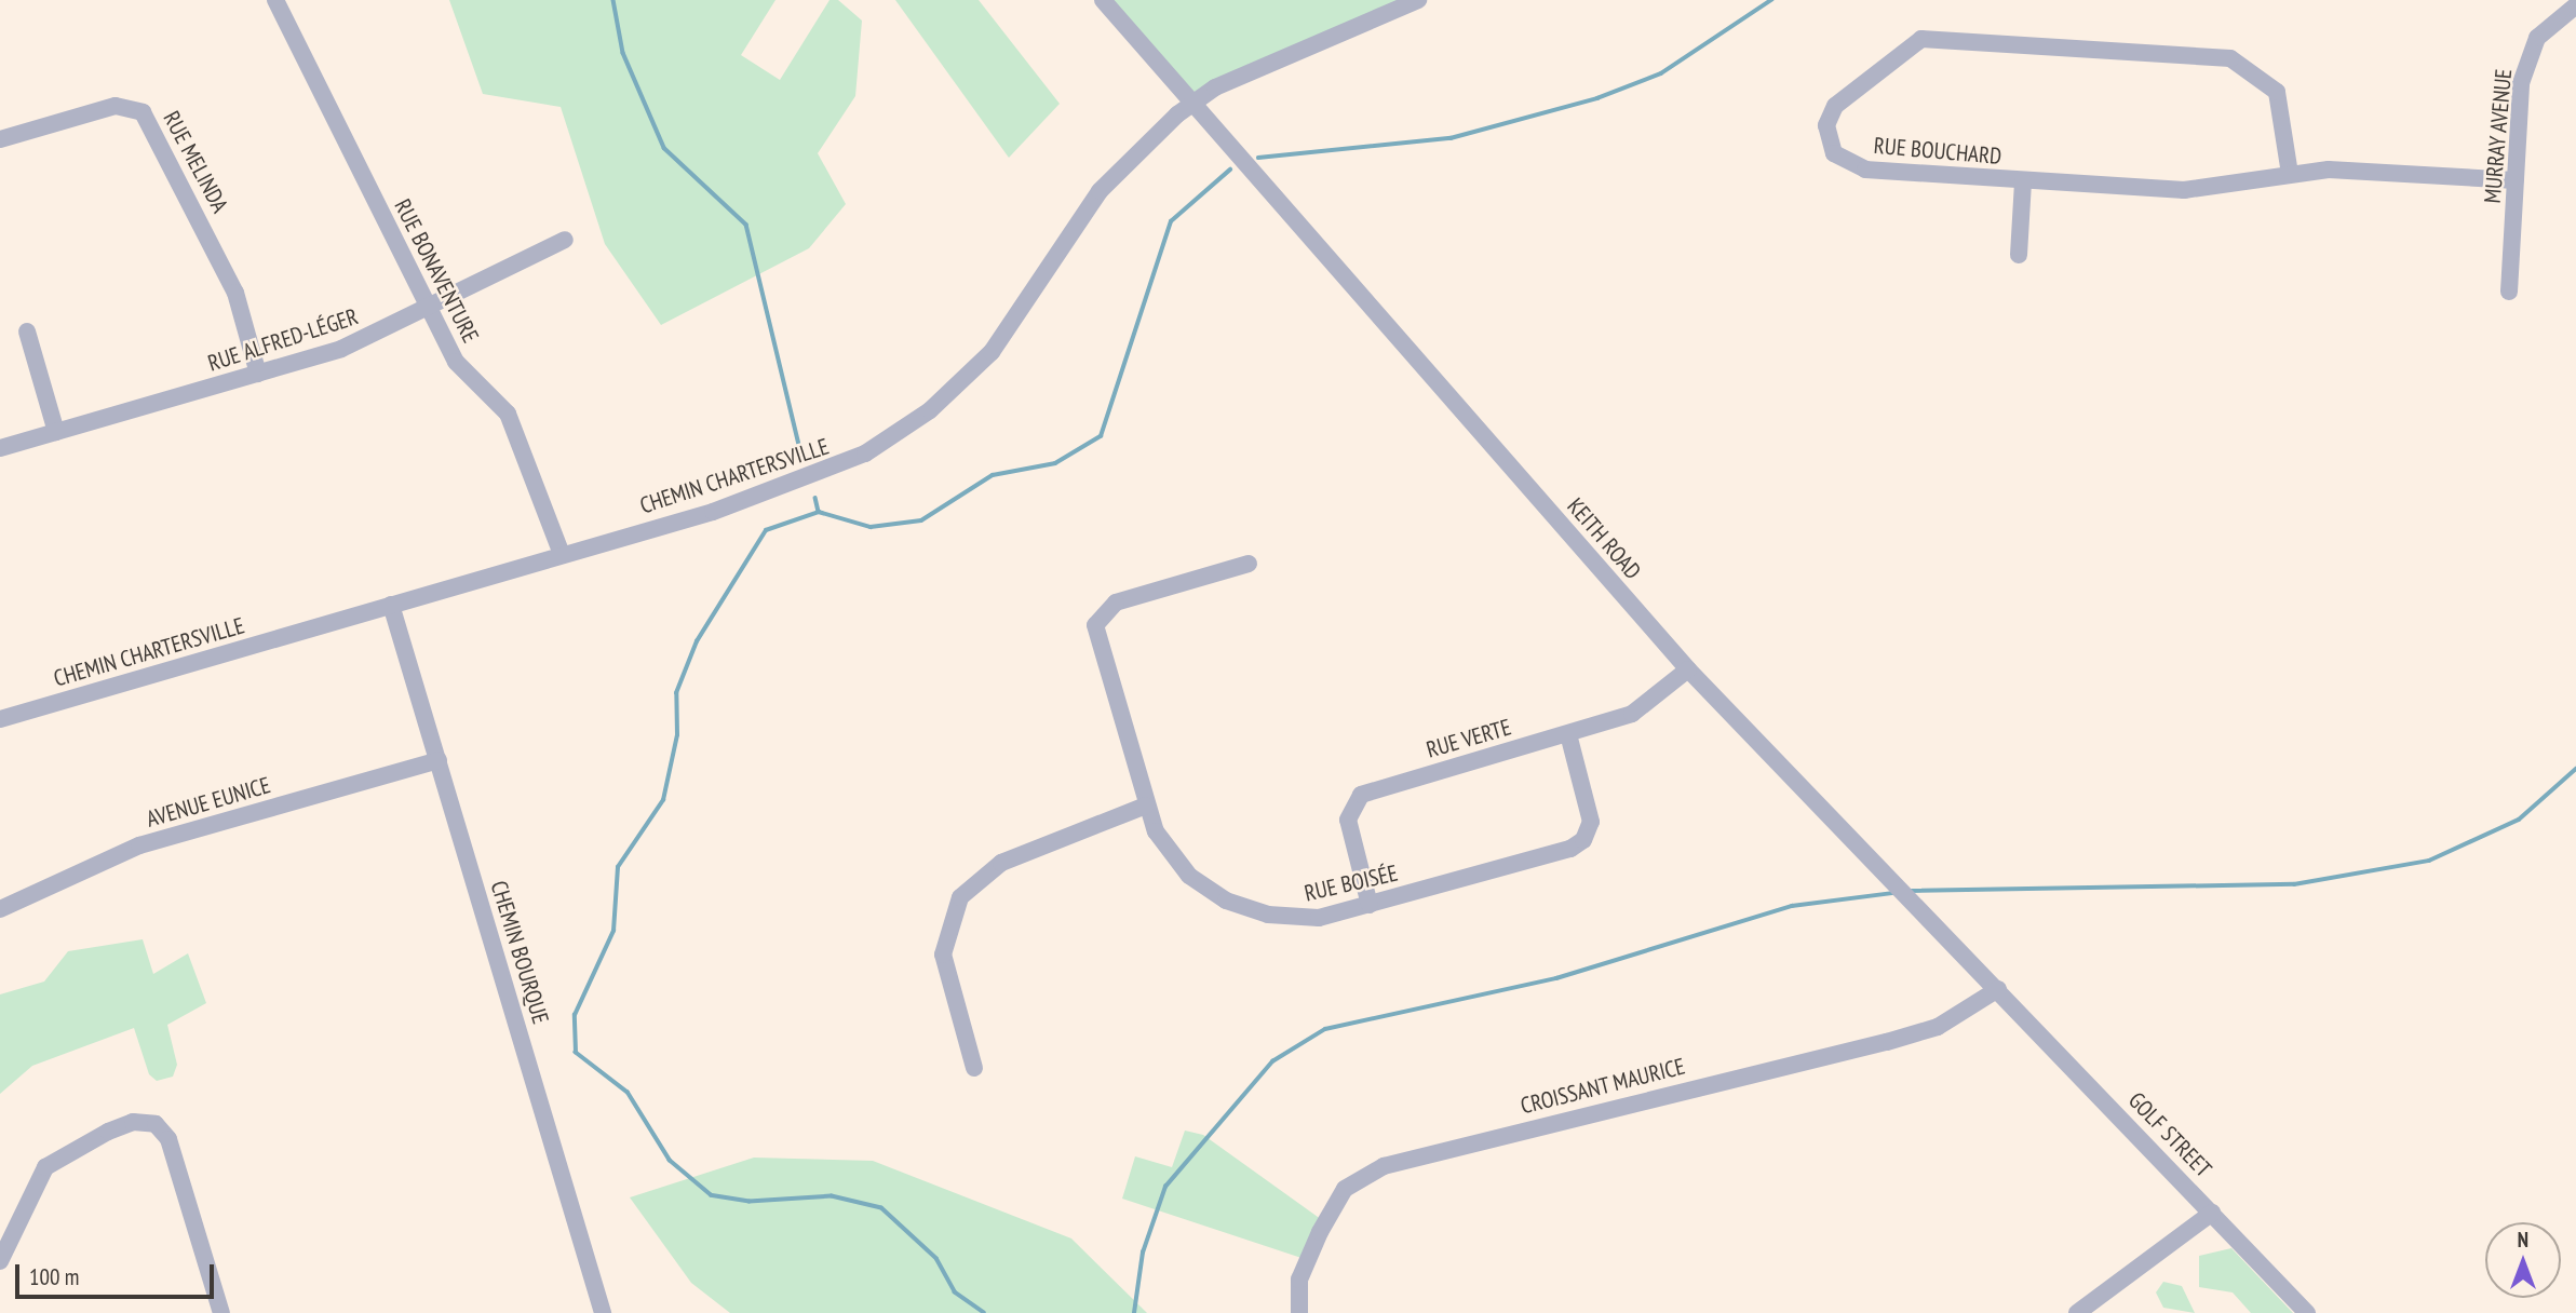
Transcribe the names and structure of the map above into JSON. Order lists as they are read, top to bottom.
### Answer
{
  "streets": {
    "street": [
      "MURRAY AVENUE",
      "RUE BOUCHARD",
      "RUE MELINDA",
      "RUE BONAVENTURE",
      "RUE ALFRED-LÉGER",
      "CHEMIN CHARTERSVILLE",
      "KEITH ROAD",
      "RUE VERTE",
      "AVENUE EUNICE",
      "RUE BOISÉE",
      "CHEMIN BOURQUE",
      "CROISSANT MAURICE",
      "GOLF STREET"
    ]
  },
  "crossings": [
    ["MURRAY AVENUE", "RUE BOUCHARD"],
    ["RUE MELINDA", "RUE ALFRED-LÉGER"],
    ["RUE BONAVENTURE", "RUE ALFRED-LÉGER"],
    ["RUE BONAVENTURE", "CHEMIN CHARTERSVILLE"],
    ["CHEMIN CHARTERSVILLE", "KEITH ROAD"],
    ["CHEMIN CHARTERSVILLE", "CHEMIN BOURQUE"],
    ["KEITH ROAD", "RUE VERTE"],
    ["KEITH ROAD", "CROISSANT MAURICE"],
    ["KEITH ROAD", "GOLF STREET"],
    ["RUE VERTE", "RUE BOISÉE"],
    ["AVENUE EUNICE", "CHEMIN BOURQUE"],
    ["CROISSANT MAURICE", "GOLF STREET"]
  ],
  "scale_bar": "100 m",
  "north": "top"
}
